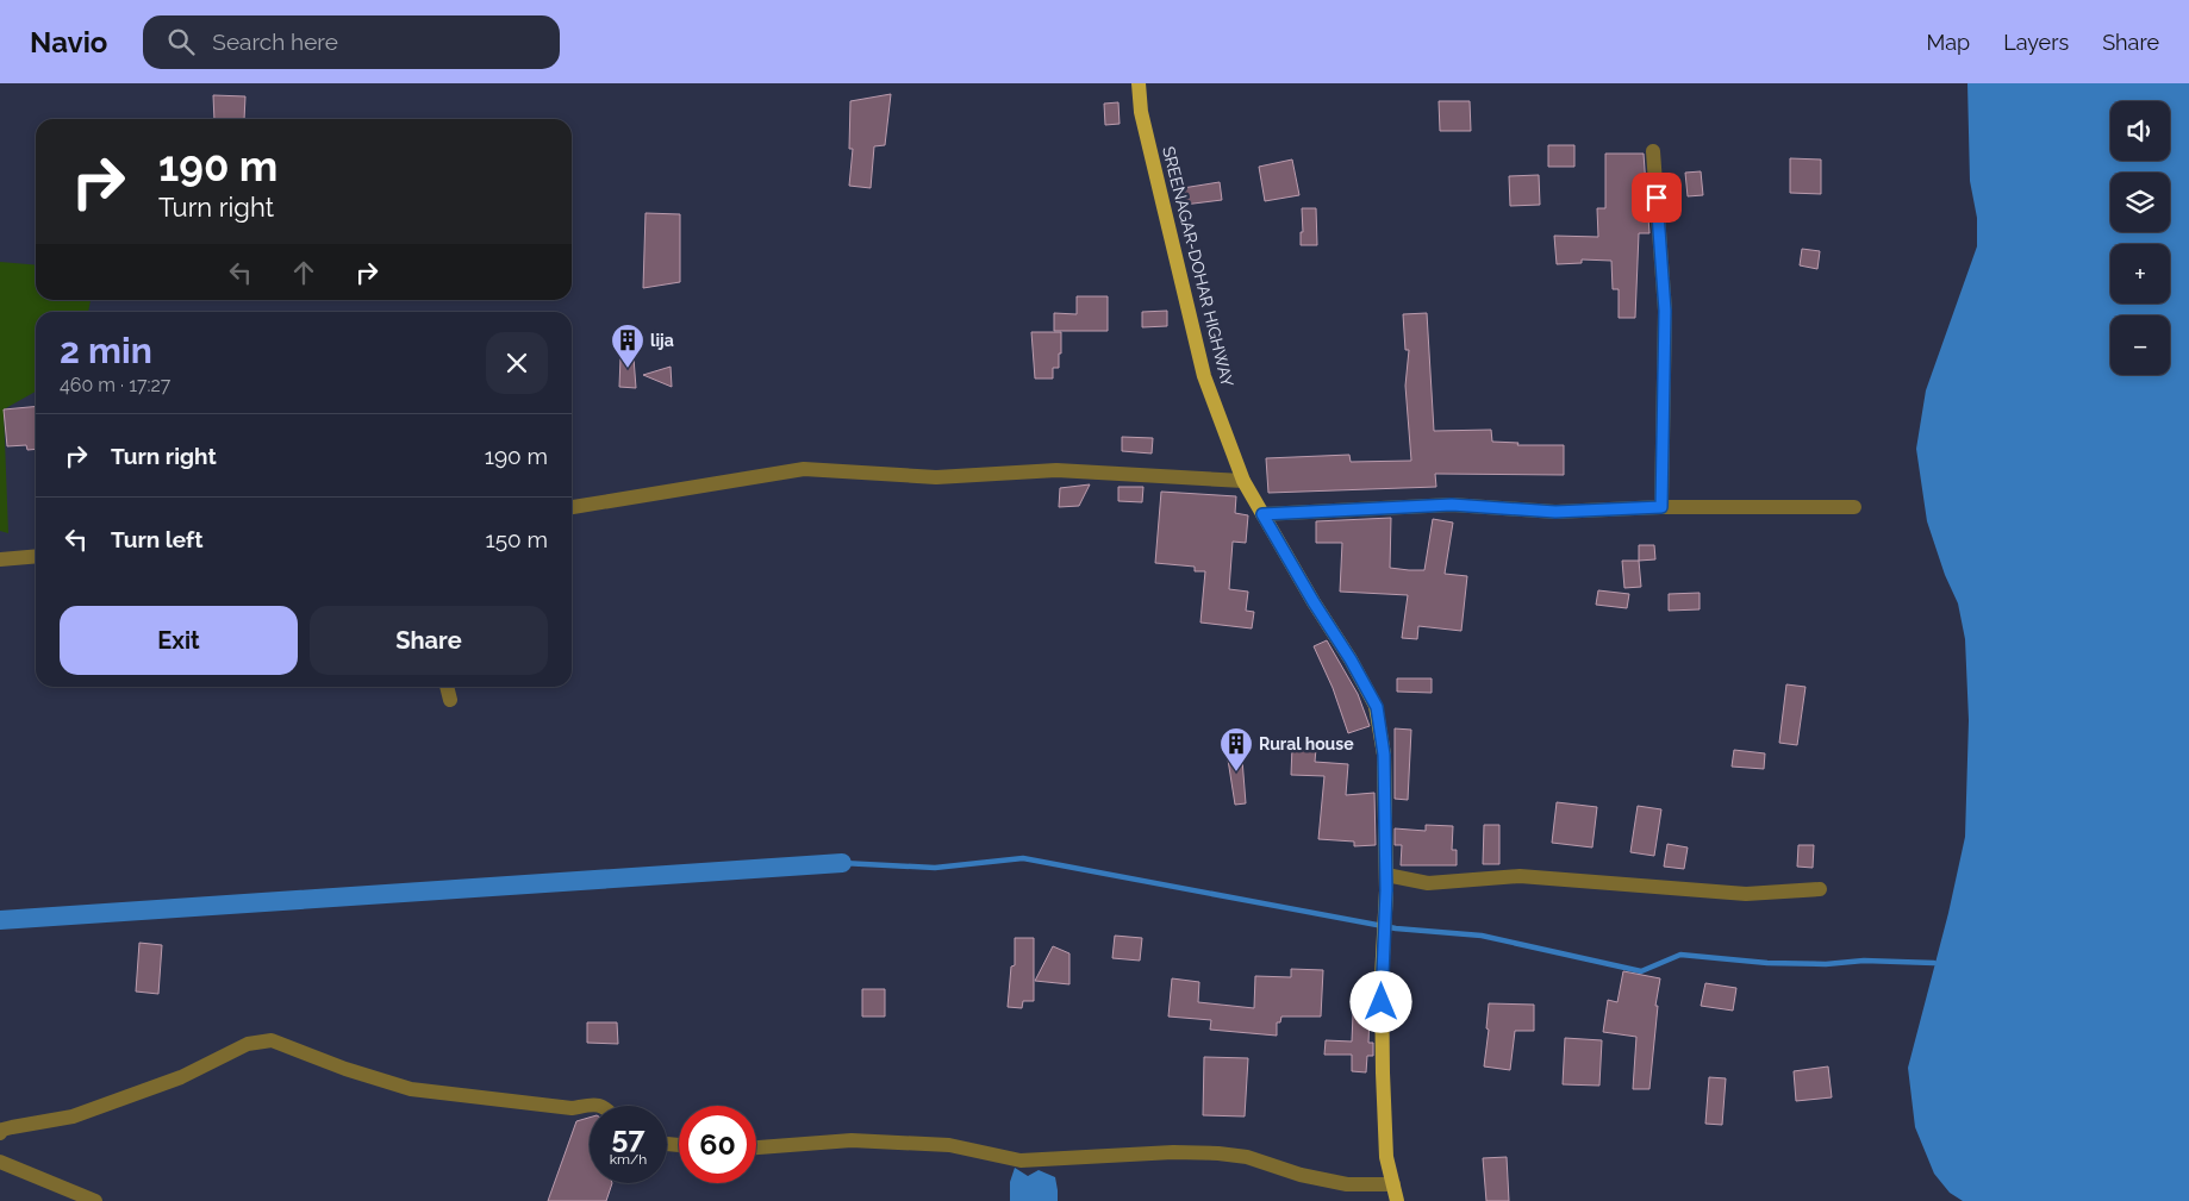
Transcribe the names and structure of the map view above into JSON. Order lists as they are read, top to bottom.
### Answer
{
  "streets": {
    "main road": ["SREENAGAR-DOHAR HIGHWAY"]
  },
  "places": {
    "building": ["lija", "Rural house"]
  },
  "page": {
    "header": "Navio",
    "search": "Search here",
    "nav": ["Map", "Layers", "Share"],
    "map_buttons": ["+", "−"],
    "turn": ["190 m", "Turn right"],
    "heading": ["2 min", "460 m · 17:27"],
    "list": [
      {
        "name": "Turn right",
        "value": "190 m"
      },
      {
        "name": "Turn left",
        "value": "150 m"
      }
    ],
    "buttons": ["Exit", "Share"],
    "speed": "57 km/h",
    "limit": "60"
  }
}
